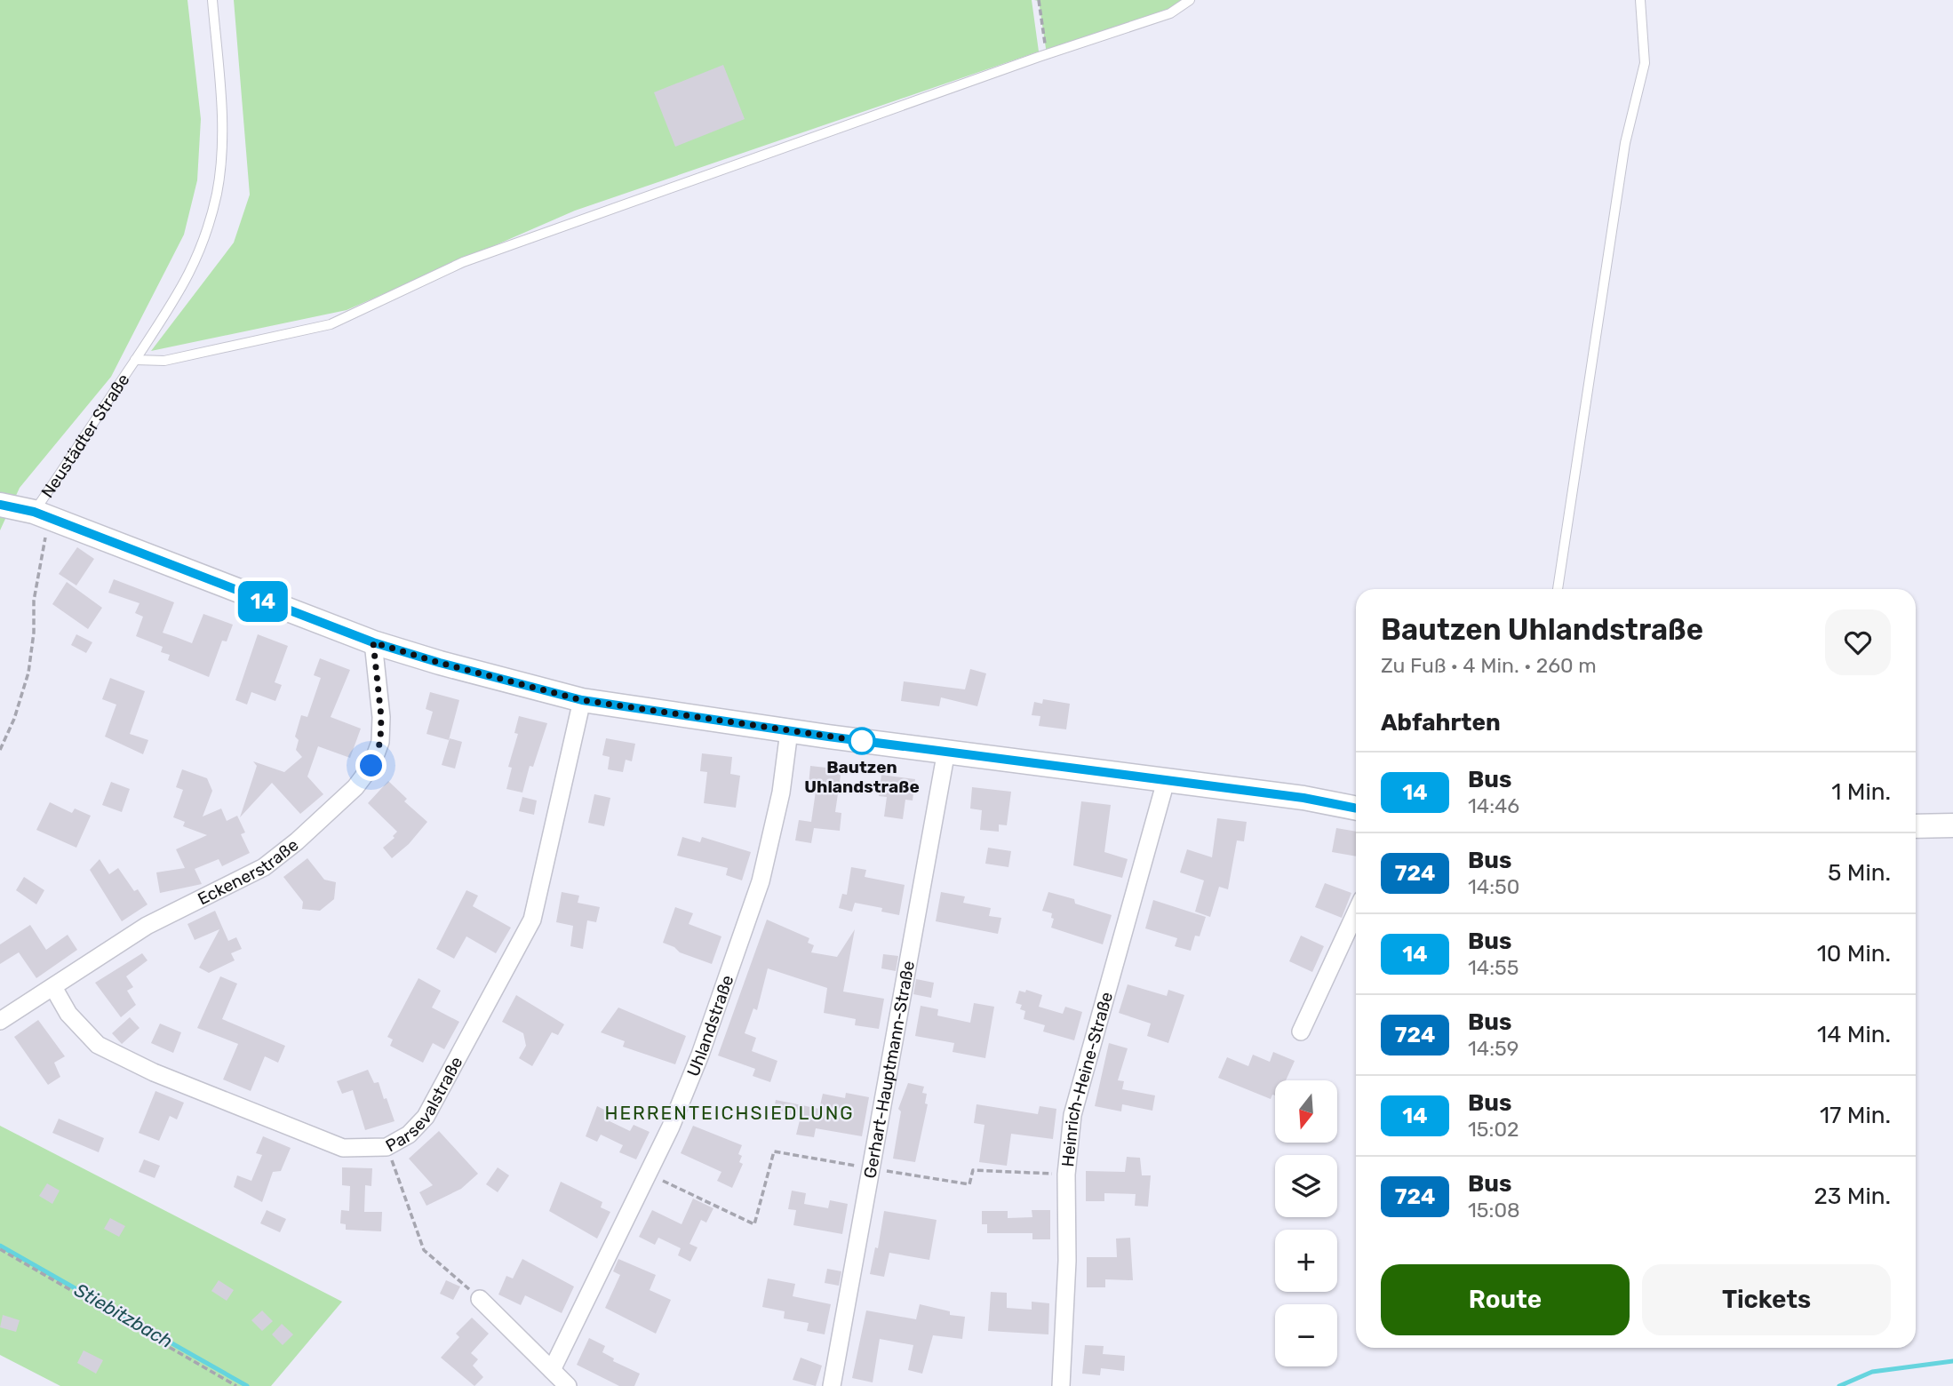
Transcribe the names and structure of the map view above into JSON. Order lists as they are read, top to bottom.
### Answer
{
  "streets": {
    "street": [
      "Neustädter Straße",
      "Eckenerstraße",
      "Uhlandstraße",
      "Gerhart-Hauptmann-Straße",
      "Heinrich-Heine-Straße",
      "Parsevalstraße"
    ]
  },
  "crossings": [
    ["Neustädter Straße", "Eckenerstraße"],
    ["Neustädter Straße", "Uhlandstraße"],
    ["Neustädter Straße", "Gerhart-Hauptmann-Straße"],
    ["Neustädter Straße", "Heinrich-Heine-Straße"],
    ["Neustädter Straße", "Parsevalstraße"],
    ["Eckenerstraße", "Parsevalstraße"]
  ],
  "districts": ["HERRENTEICHSIEDLUNG"],
  "water": ["Stiebitzbach"],
  "places": ["Bautzen Uhlandstraße"],
  "lines": ["bus line 14"],
  "north": "bottom",
  "page": {
    "on_map": "14",
    "heading": [
      ["Bautzen Uhlandstraße", "Zu Fuß · 4 Min. · 260 m"],
      "Abfahrten"
    ],
    "list": [
      {
        "mark": "14",
        "name": "Bus",
        "note": "14:46",
        "value": "1 Min."
      },
      {
        "mark": "724",
        "name": "Bus",
        "note": "14:50",
        "value": "5 Min."
      },
      {
        "mark": "14",
        "name": "Bus",
        "note": "14:55",
        "value": "10 Min."
      },
      {
        "mark": "724",
        "name": "Bus",
        "note": "14:59",
        "value": "14 Min."
      },
      {
        "mark": "14",
        "name": "Bus",
        "note": "15:02",
        "value": "17 Min."
      },
      {
        "mark": "724",
        "name": "Bus",
        "note": "15:08",
        "value": "23 Min."
      }
    ],
    "map_buttons": ["+", "−"],
    "buttons": ["Route", "Tickets"]
  }
}
